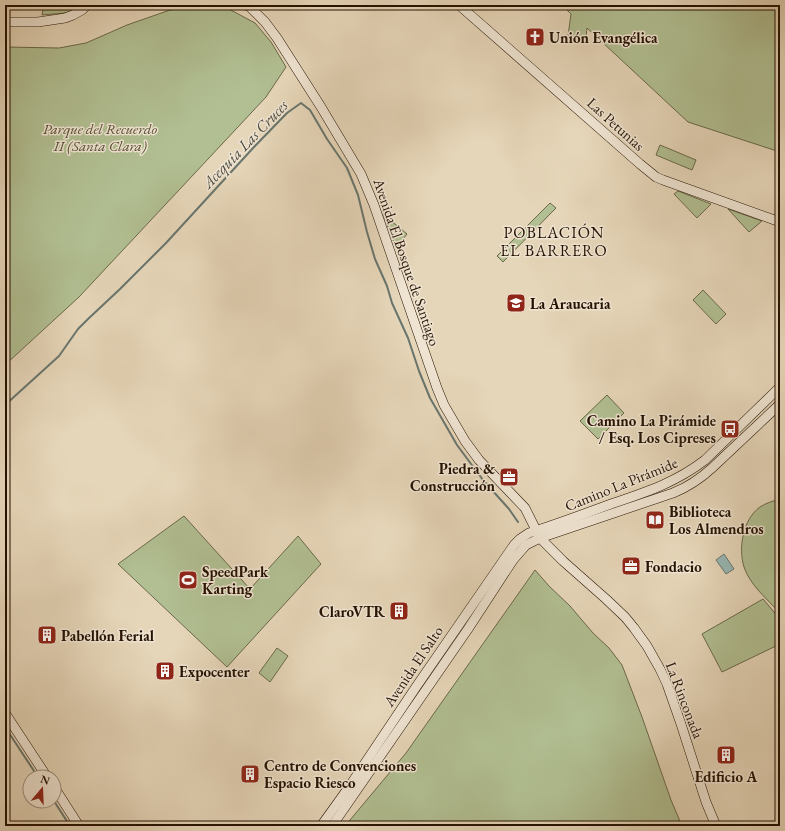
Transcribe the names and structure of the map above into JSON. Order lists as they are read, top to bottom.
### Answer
{
  "streets": {
    "street": [
      "Las Petunias",
      "Avenida El Bosque de Santiago",
      "Camino La Pirámide",
      "Avenida El Salto",
      "La Rinconada"
    ]
  },
  "crossings": [
    ["Avenida El Bosque de Santiago", "Camino La Pirámide"],
    ["Avenida El Bosque de Santiago", "Avenida El Salto"],
    ["Avenida El Bosque de Santiago", "La Rinconada"],
    ["Camino La Pirámide", "Avenida El Salto"],
    ["Camino La Pirámide", "La Rinconada"],
    ["Avenida El Salto", "La Rinconada"]
  ],
  "districts": ["POBLACIÓN EL BARRERO"],
  "water": ["Acequia Las Cruces"],
  "parks": ["Parque del Recuerdo II (Santa Clara)"],
  "places": {
    "church": ["Unión Evangélica"],
    "school or university": ["La Araucaria"],
    "bus stop": ["Camino La Pirámide / Esq. Los Cipreses"],
    "office": ["Piedra & Construcción", "Fondacio"],
    "library": ["Biblioteca Los Almendros"],
    "sports": ["SpeedPark Karting"],
    "building": [
      "ClaroVTR",
      "Pabellón Ferial",
      "Expocenter",
      "Edificio A",
      "Centro de Convenciones Espacio Riesco"
    ]
  },
  "north": "top"
}
